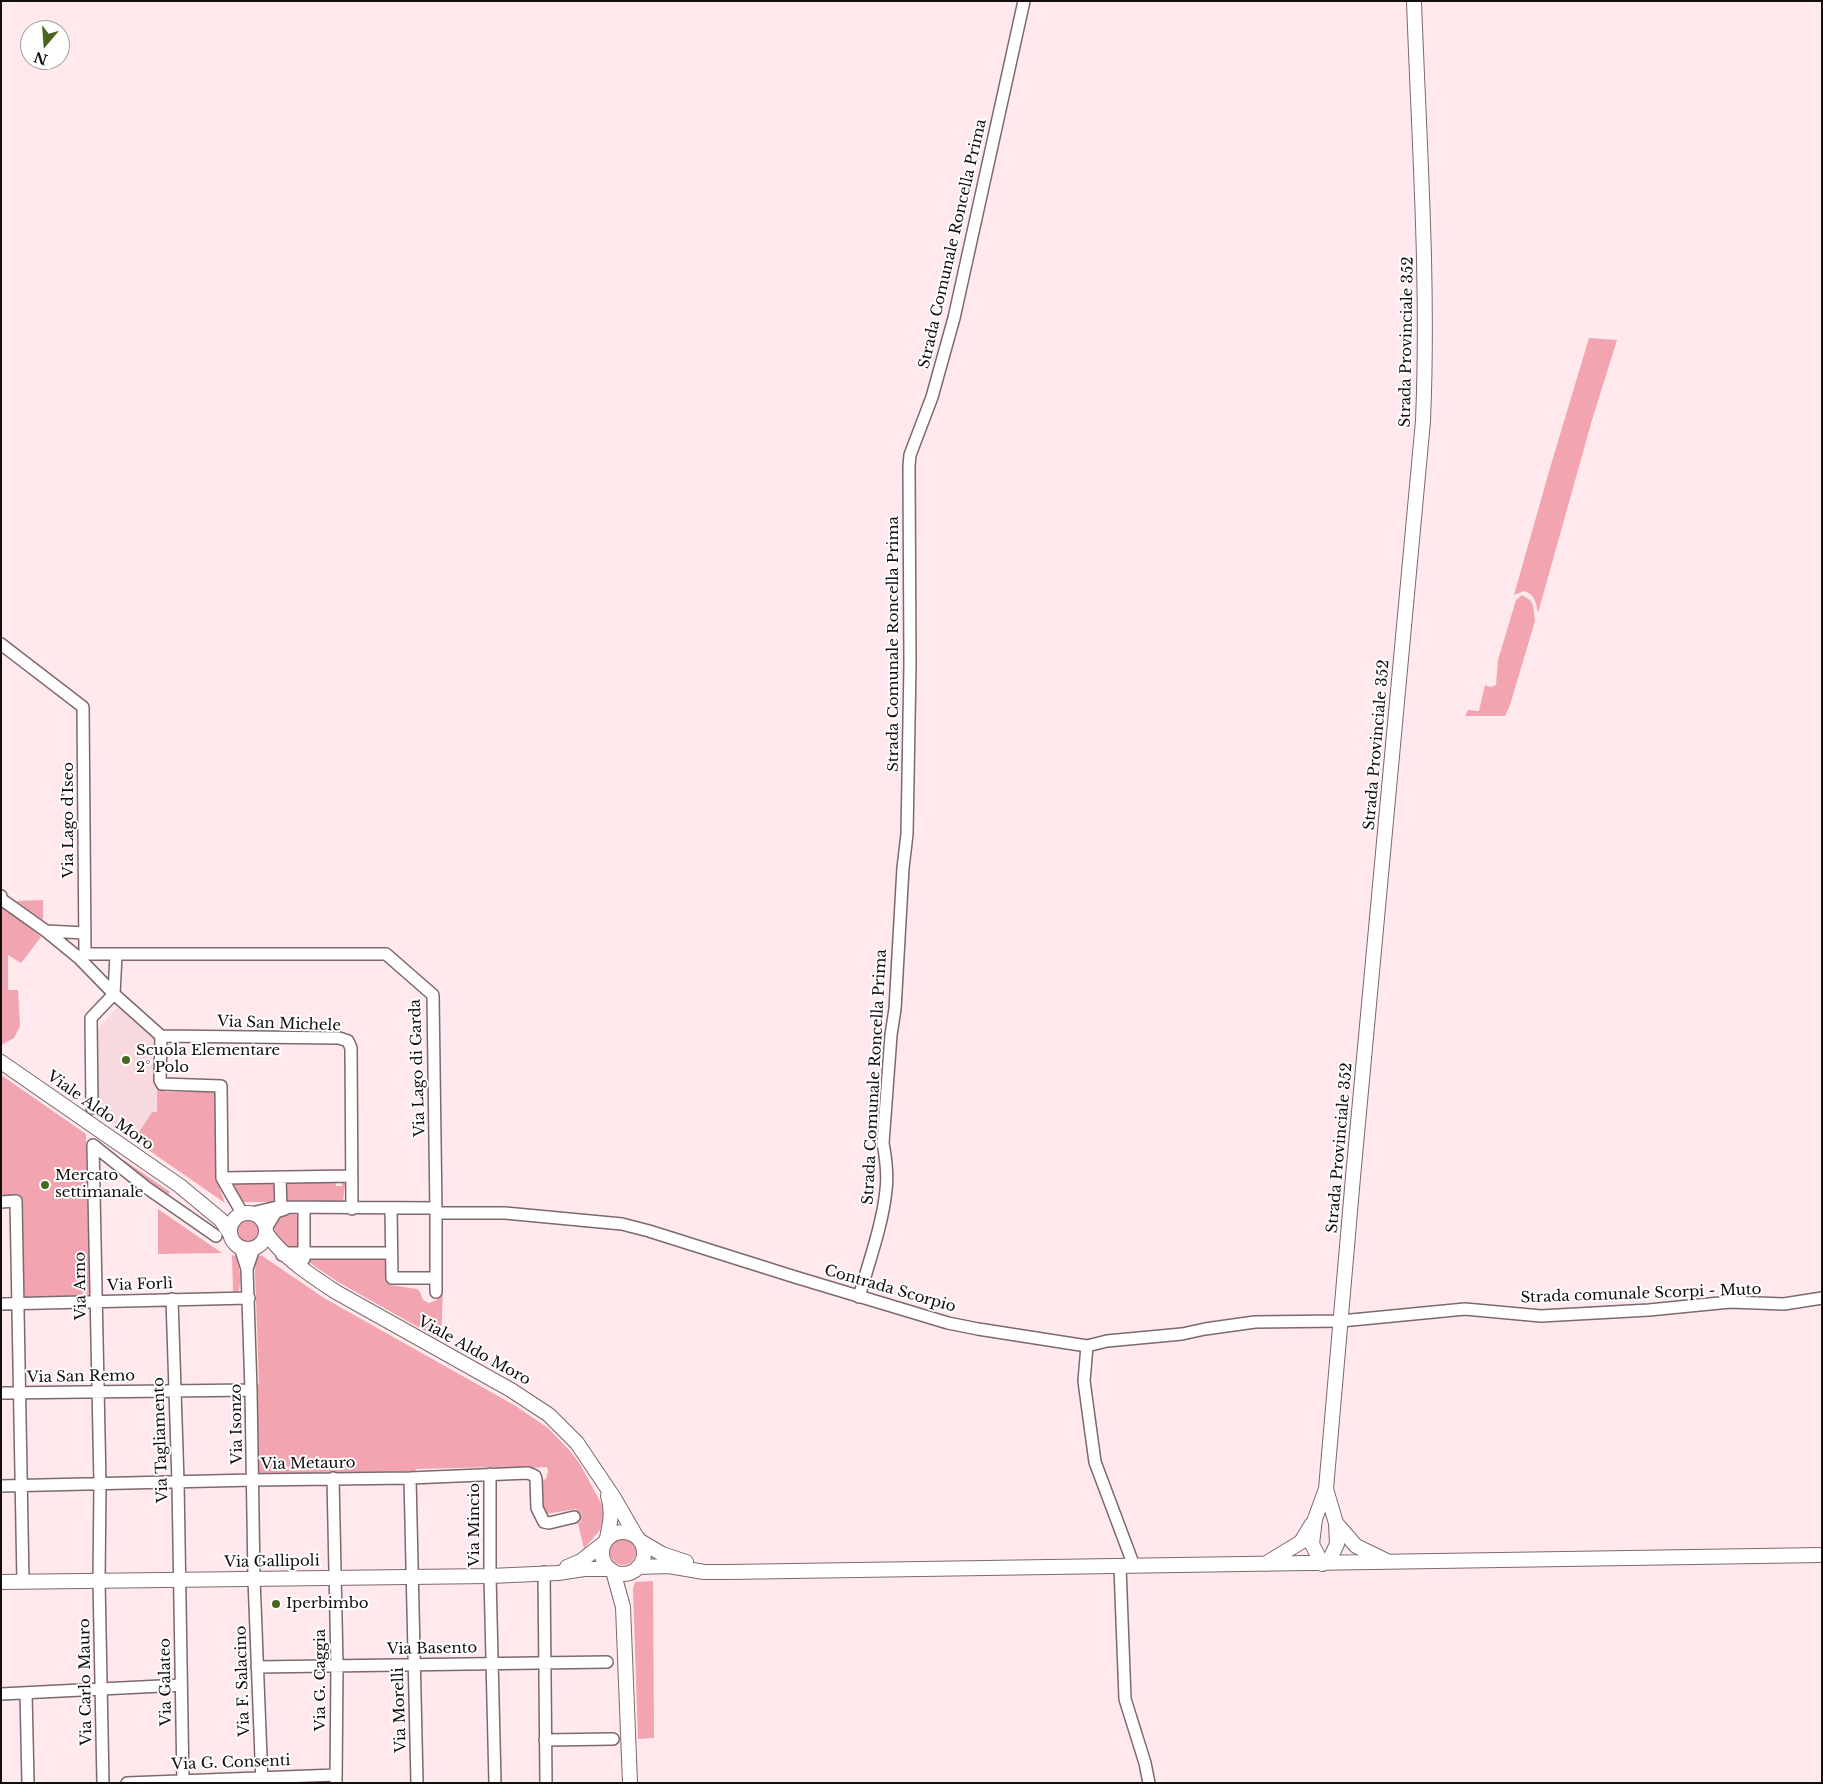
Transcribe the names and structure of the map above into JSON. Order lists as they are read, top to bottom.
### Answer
{
  "streets": {
    "main road": ["Strada Provinciale 352", "Viale Aldo Moro", "Via Gallipoli"],
    "street": [
      "Strada Comunale Roncella Prima",
      "Via Lago d'Iseo",
      "Via San Michele",
      "Via Lago di Garda",
      "Via Forlì",
      "Via Arno",
      "Contrada Scorpio",
      "Strada comunale Scorpi - Muto",
      "Via San Remo",
      "Via Isonzo",
      "Via Tagliamento",
      "Via Metauro",
      "Via Mincio",
      "Via Basento",
      "Via G. Caggia",
      "Via F. Salacino",
      "Via Carlo Mauro",
      "Via Galateo",
      "Via Morelli",
      "Via G. Consenti"
    ]
  },
  "crossings": [
    ["Strada Comunale Roncella Prima", "Contrada Scorpio"],
    ["Strada Provinciale 352", "Contrada Scorpio"],
    ["Strada Provinciale 352", "Strada comunale Scorpi - Muto"],
    ["Via Lago d'Iseo", "Via Lago di Garda"],
    ["Via San Michele", "Contrada Scorpio"],
    ["Via Lago di Garda", "Contrada Scorpio"],
    ["Viale Aldo Moro", "Via Arno"],
    ["Viale Aldo Moro", "Contrada Scorpio"],
    ["Viale Aldo Moro", "Via Isonzo"],
    ["Viale Aldo Moro", "Via Gallipoli"],
    ["Via Forlì", "Via Arno"],
    ["Via Forlì", "Via Isonzo"],
    ["Via Forlì", "Via Tagliamento"],
    ["Via Arno", "Contrada Scorpio"],
    ["Via Arno", "Via San Remo"],
    ["Via Arno", "Via Isonzo"],
    ["Via Arno", "Via Metauro"],
    ["Via Arno", "Via Gallipoli"],
    ["Via Arno", "Via Carlo Mauro"],
    ["Contrada Scorpio", "Strada comunale Scorpi - Muto"],
    ["Contrada Scorpio", "Via Isonzo"],
    ["Via San Remo", "Via Isonzo"],
    ["Via San Remo", "Via Tagliamento"],
    ["Via Isonzo", "Via Metauro"],
    ["Via Isonzo", "Via Gallipoli"],
    ["Via Isonzo", "Via F. Salacino"],
    ["Via Tagliamento", "Via Metauro"],
    ["Via Tagliamento", "Via Gallipoli"],
    ["Via Tagliamento", "Via Galateo"],
    ["Via Metauro", "Via Mincio"],
    ["Via Metauro", "Via G. Caggia"],
    ["Via Metauro", "Via Morelli"],
    ["Via Mincio", "Via Gallipoli"],
    ["Via Mincio", "Via Basento"],
    ["Via Gallipoli", "Via G. Caggia"],
    ["Via Gallipoli", "Via F. Salacino"],
    ["Via Gallipoli", "Via Carlo Mauro"],
    ["Via Gallipoli", "Via Galateo"],
    ["Via Gallipoli", "Via Morelli"],
    ["Via Basento", "Via G. Caggia"],
    ["Via Basento", "Via F. Salacino"],
    ["Via Basento", "Via Morelli"],
    ["Via G. Caggia", "Via G. Consenti"],
    ["Via F. Salacino", "Via G. Consenti"],
    ["Via Galateo", "Via G. Consenti"]
  ],
  "places": ["Scuola Elementare 2° Polo", "Mercato settimanale", "Iperbimbo"],
  "north": "bottom"
}
